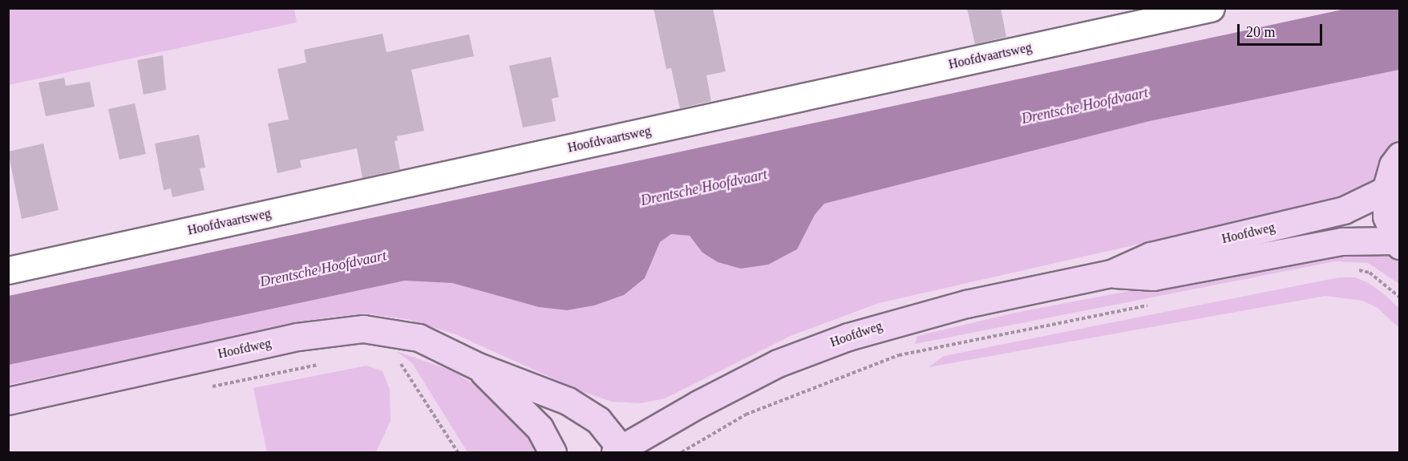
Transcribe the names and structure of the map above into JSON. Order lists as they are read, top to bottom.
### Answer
{
  "streets": {
    "main road": ["Hoofdweg"],
    "street": ["Hoofdvaartsweg"]
  },
  "water": ["Drentsche Hoofdvaart"],
  "scale_bar": "20 m"
}
